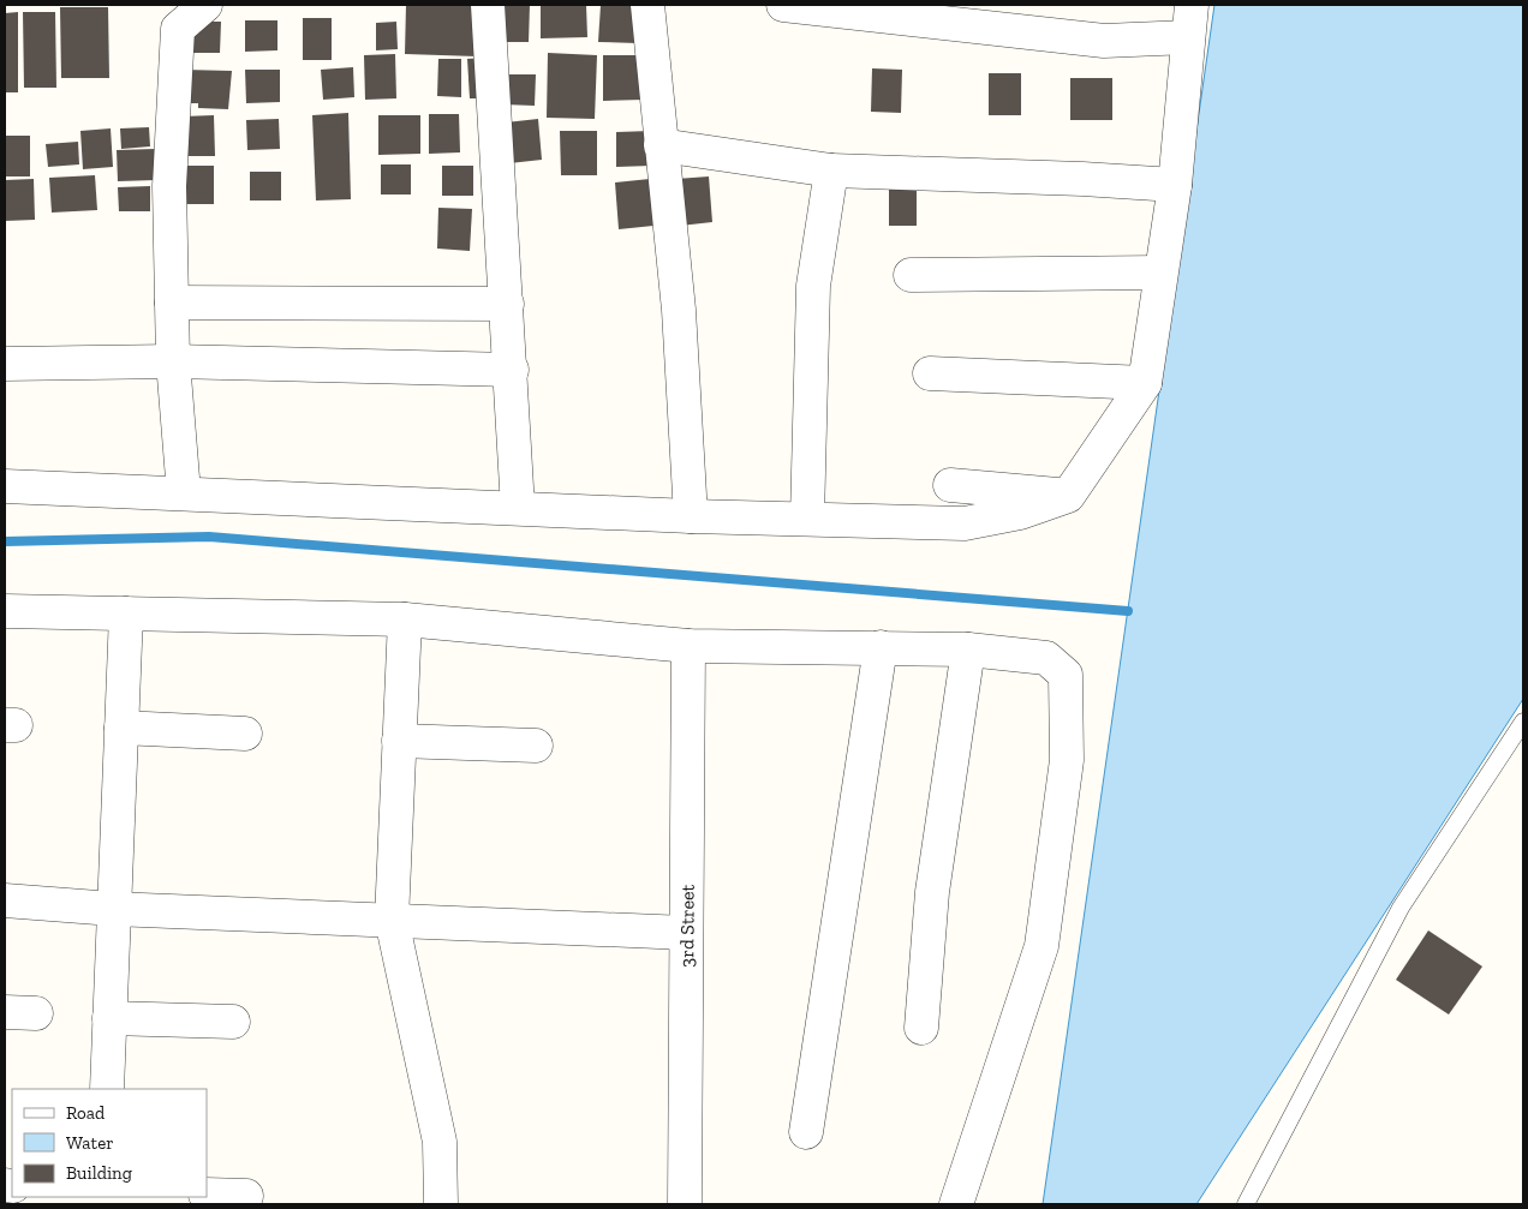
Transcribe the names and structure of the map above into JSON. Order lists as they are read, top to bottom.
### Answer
{
  "streets": {
    "street": ["3rd Street"]
  },
  "legend": ["Road", "Water", "Building"]
}
